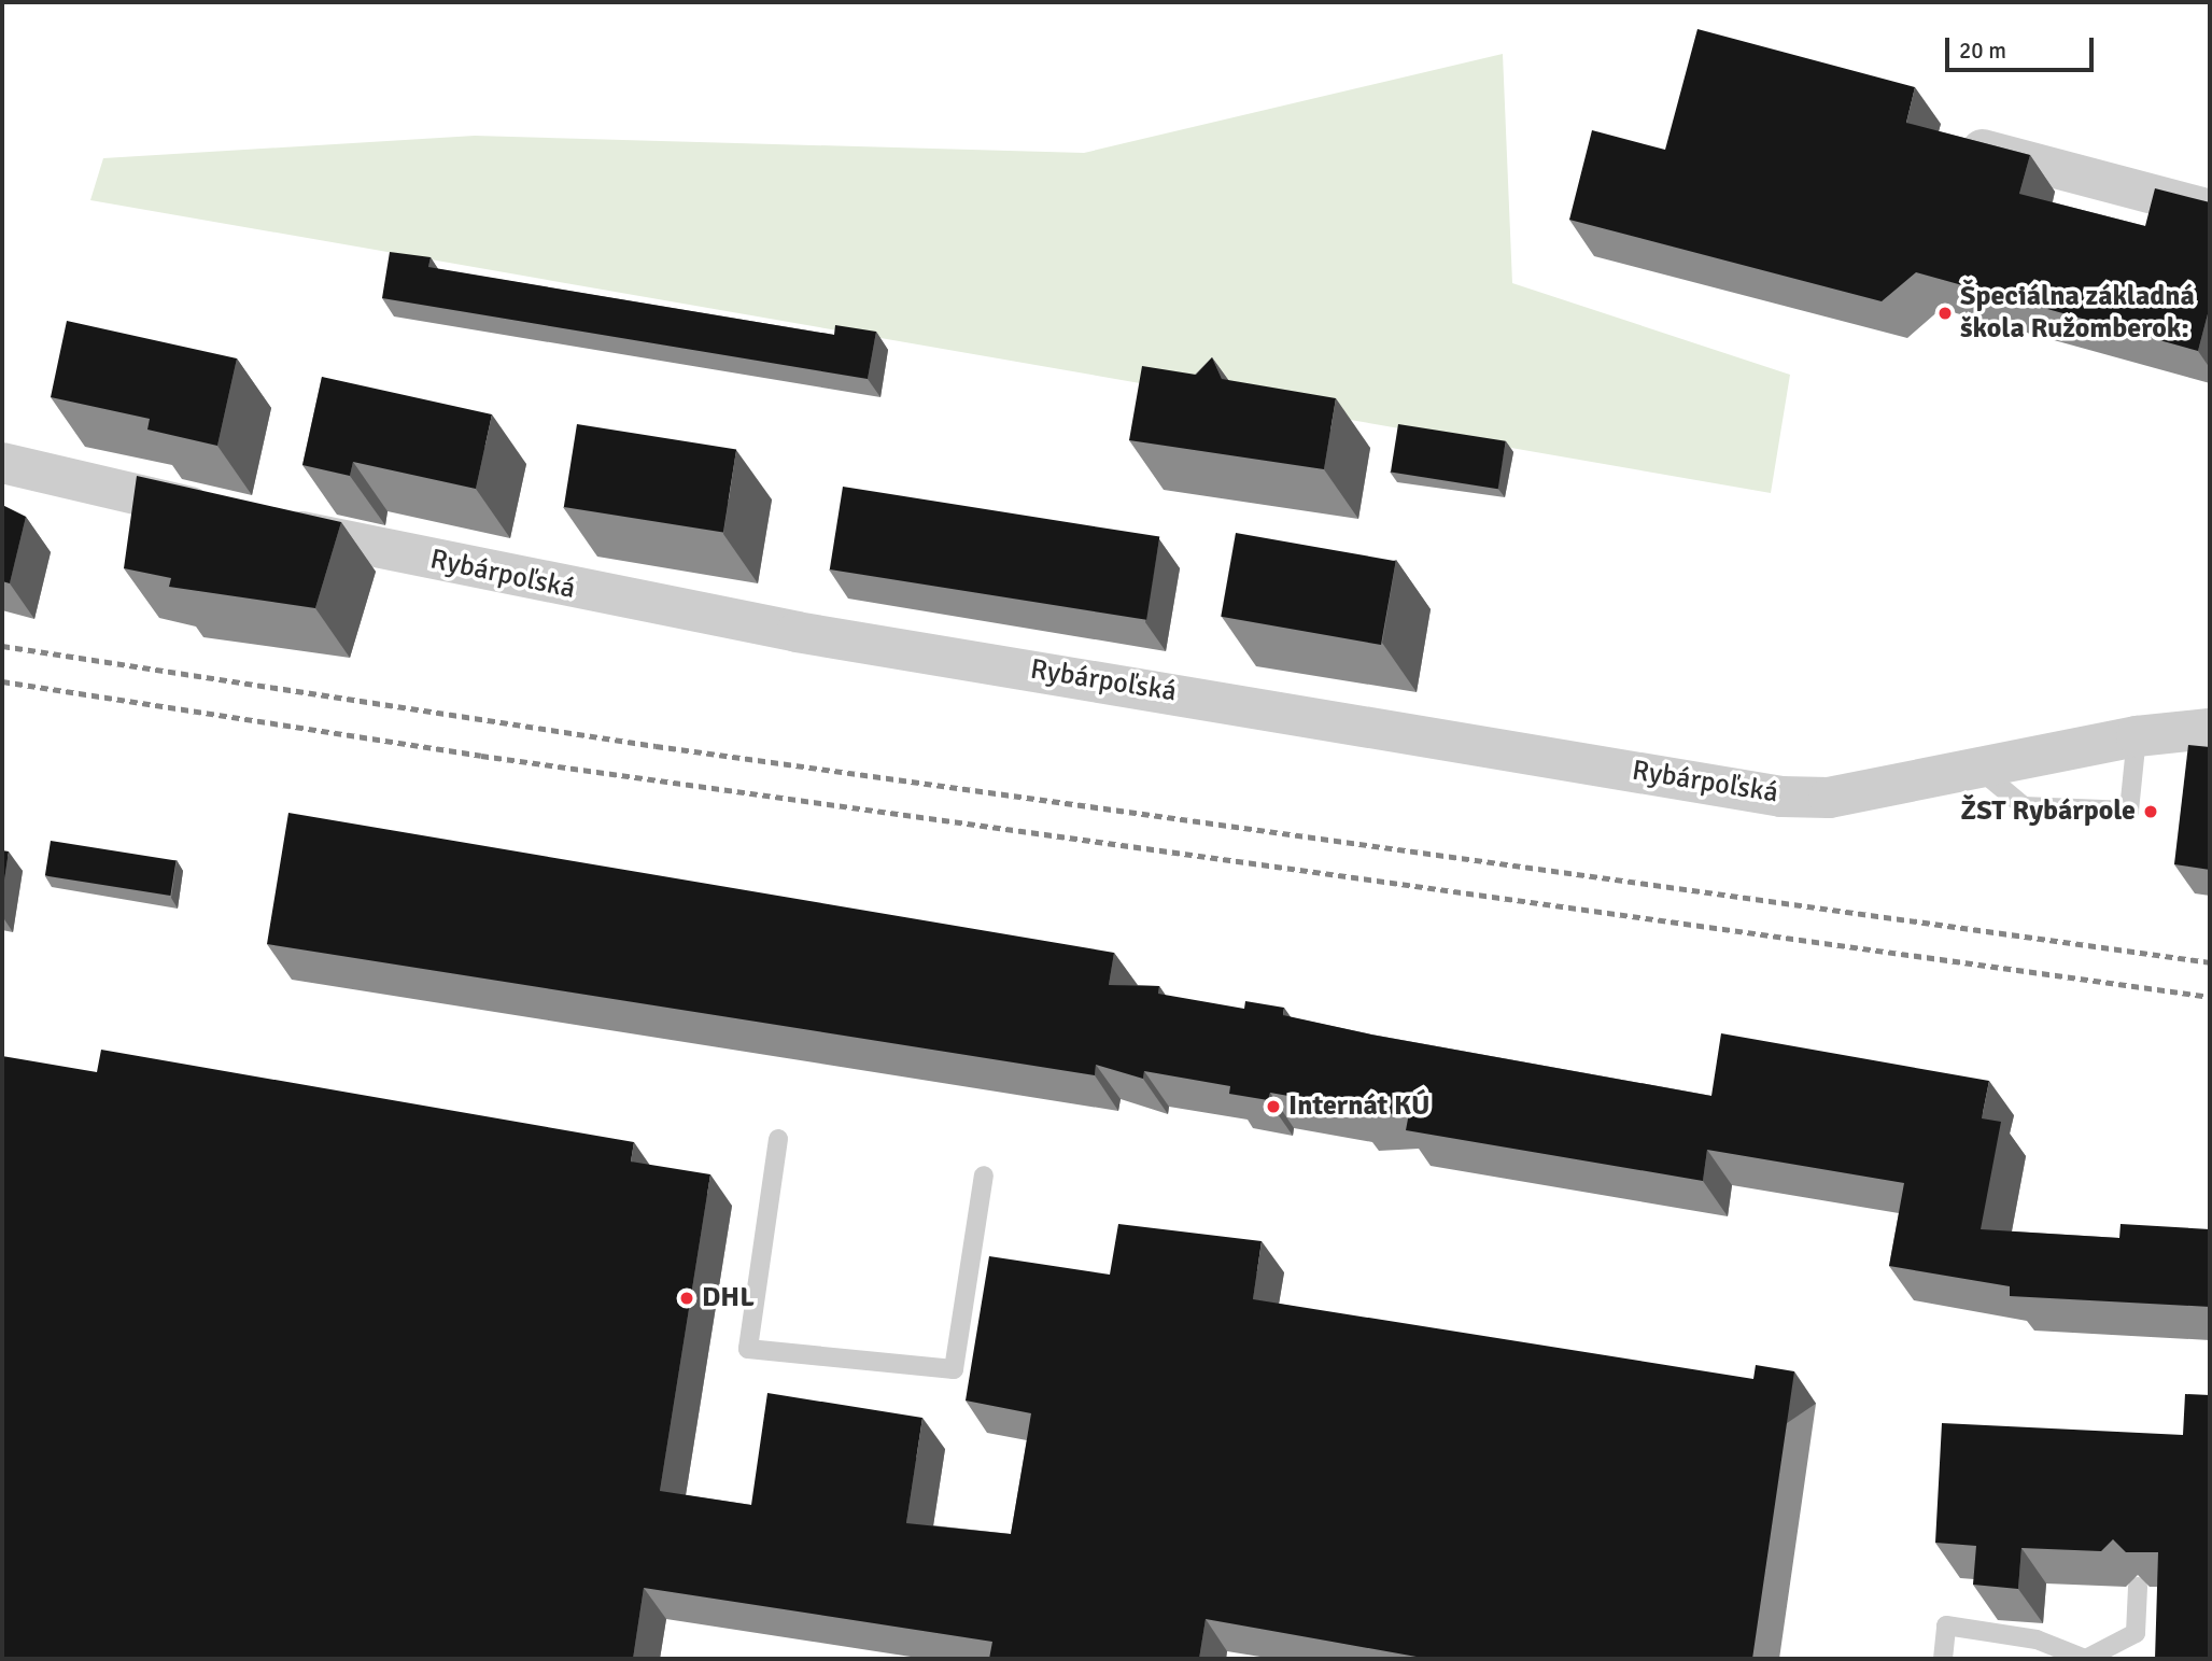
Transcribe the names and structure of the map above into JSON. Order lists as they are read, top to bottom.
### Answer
{
  "streets": {
    "street": ["Rybárpoľská"]
  },
  "places": [
    "Špeciálna základná škola Ružomberok:",
    "ŽST Rybárpole",
    "Internát KÚ",
    "DHL"
  ],
  "scale_bar": "20 m"
}
